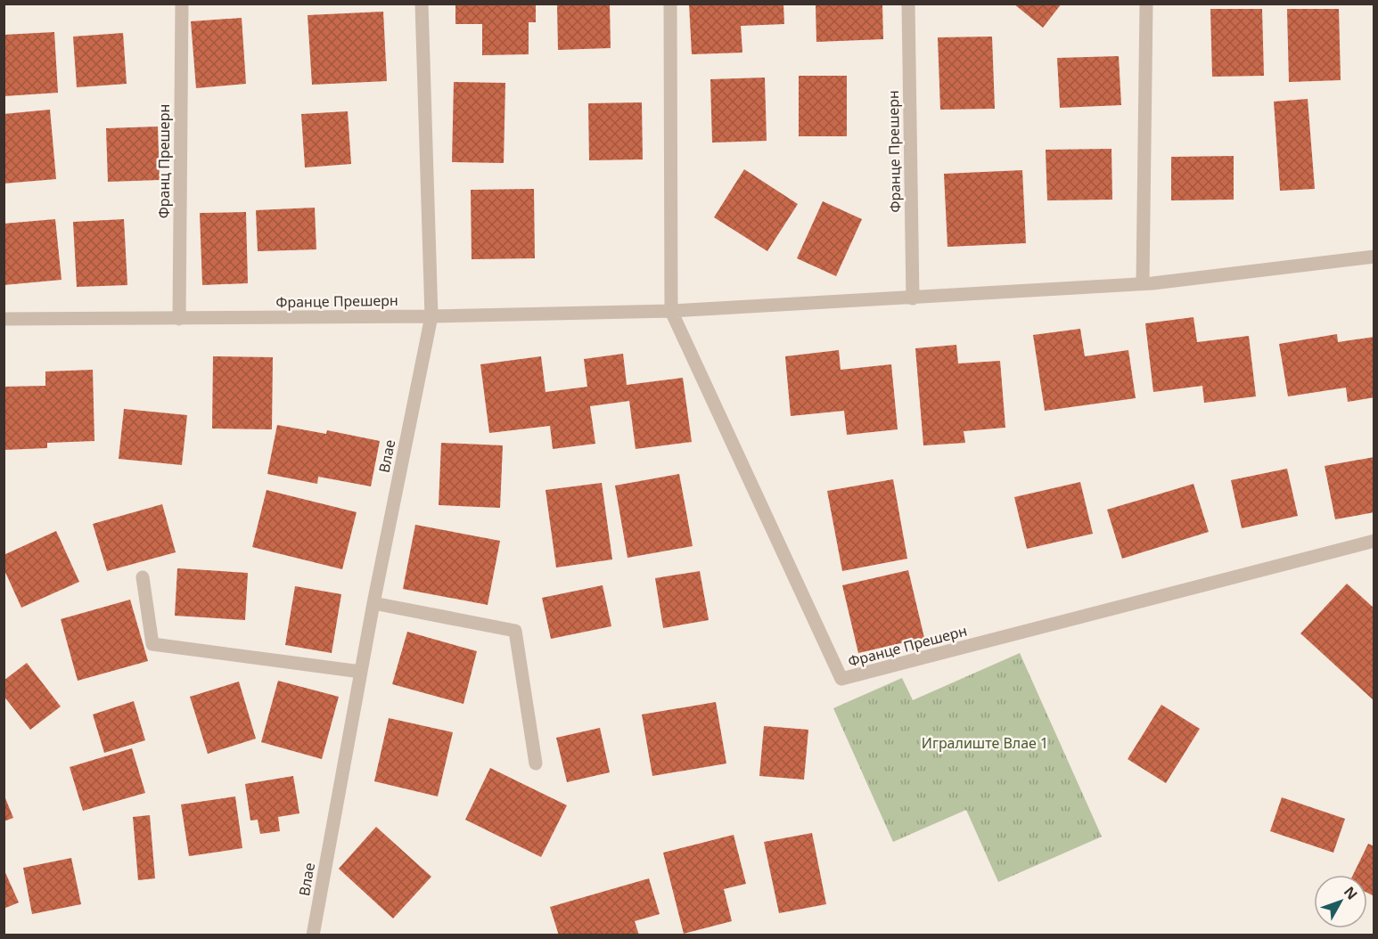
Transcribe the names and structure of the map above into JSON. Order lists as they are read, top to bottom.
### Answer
{
  "streets": {
    "street": ["Францe Прешерн", "Франц Прешерн", "Влае"]
  },
  "crossings": [
    ["Францe Прешерн", "Франц Прешерн"],
    ["Францe Прешерн", "Влае"]
  ],
  "parks": ["Игралиште Влае 1"],
  "north": "top right"
}
